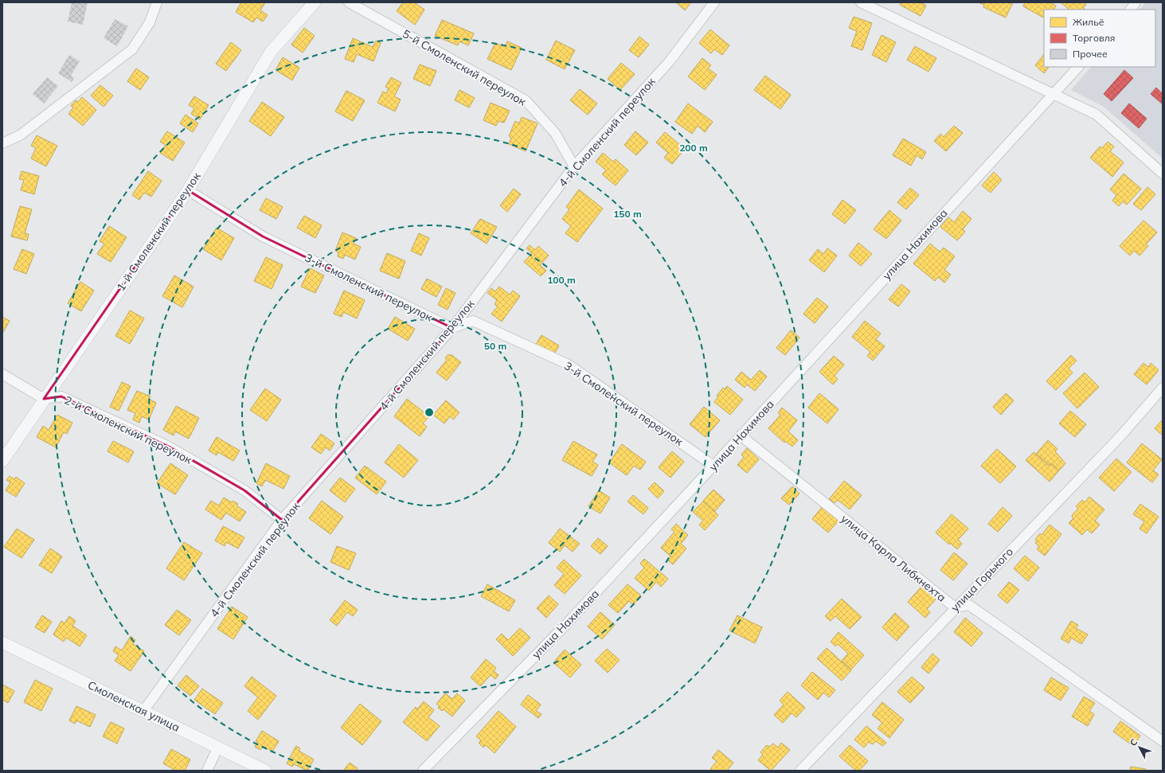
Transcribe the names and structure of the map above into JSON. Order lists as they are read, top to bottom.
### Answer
{
  "streets": {
    "street": [
      "5-й Смоленский переулок",
      "4-й Смоленский переулок",
      "1-й Смоленский переулок",
      "улица Нахимова",
      "3-й Смоленский переулок",
      "2-й Смоленский переулок",
      "улица Карла Либкнехта",
      "улица Горького",
      "Смоленская улица"
    ]
  },
  "crossings": [
    ["5-й Смоленский переулок", "4-й Смоленский переулок"],
    ["4-й Смоленский переулок", "3-й Смоленский переулок"],
    ["4-й Смоленский переулок", "2-й Смоленский переулок"],
    ["4-й Смоленский переулок", "Смоленская улица"],
    ["1-й Смоленский переулок", "3-й Смоленский переулок"],
    ["1-й Смоленский переулок", "2-й Смоленский переулок"],
    ["улица Нахимова", "3-й Смоленский переулок"],
    ["улица Нахимова", "улица Карла Либкнехта"],
    ["улица Карла Либкнехта", "улица Горького"]
  ],
  "legend": ["Жильё", "Торговля", "Прочее"],
  "north": "top left",
  "rings": [
    "200 m",
    "150 m",
    "100 m",
    "50 m"
  ]
}
